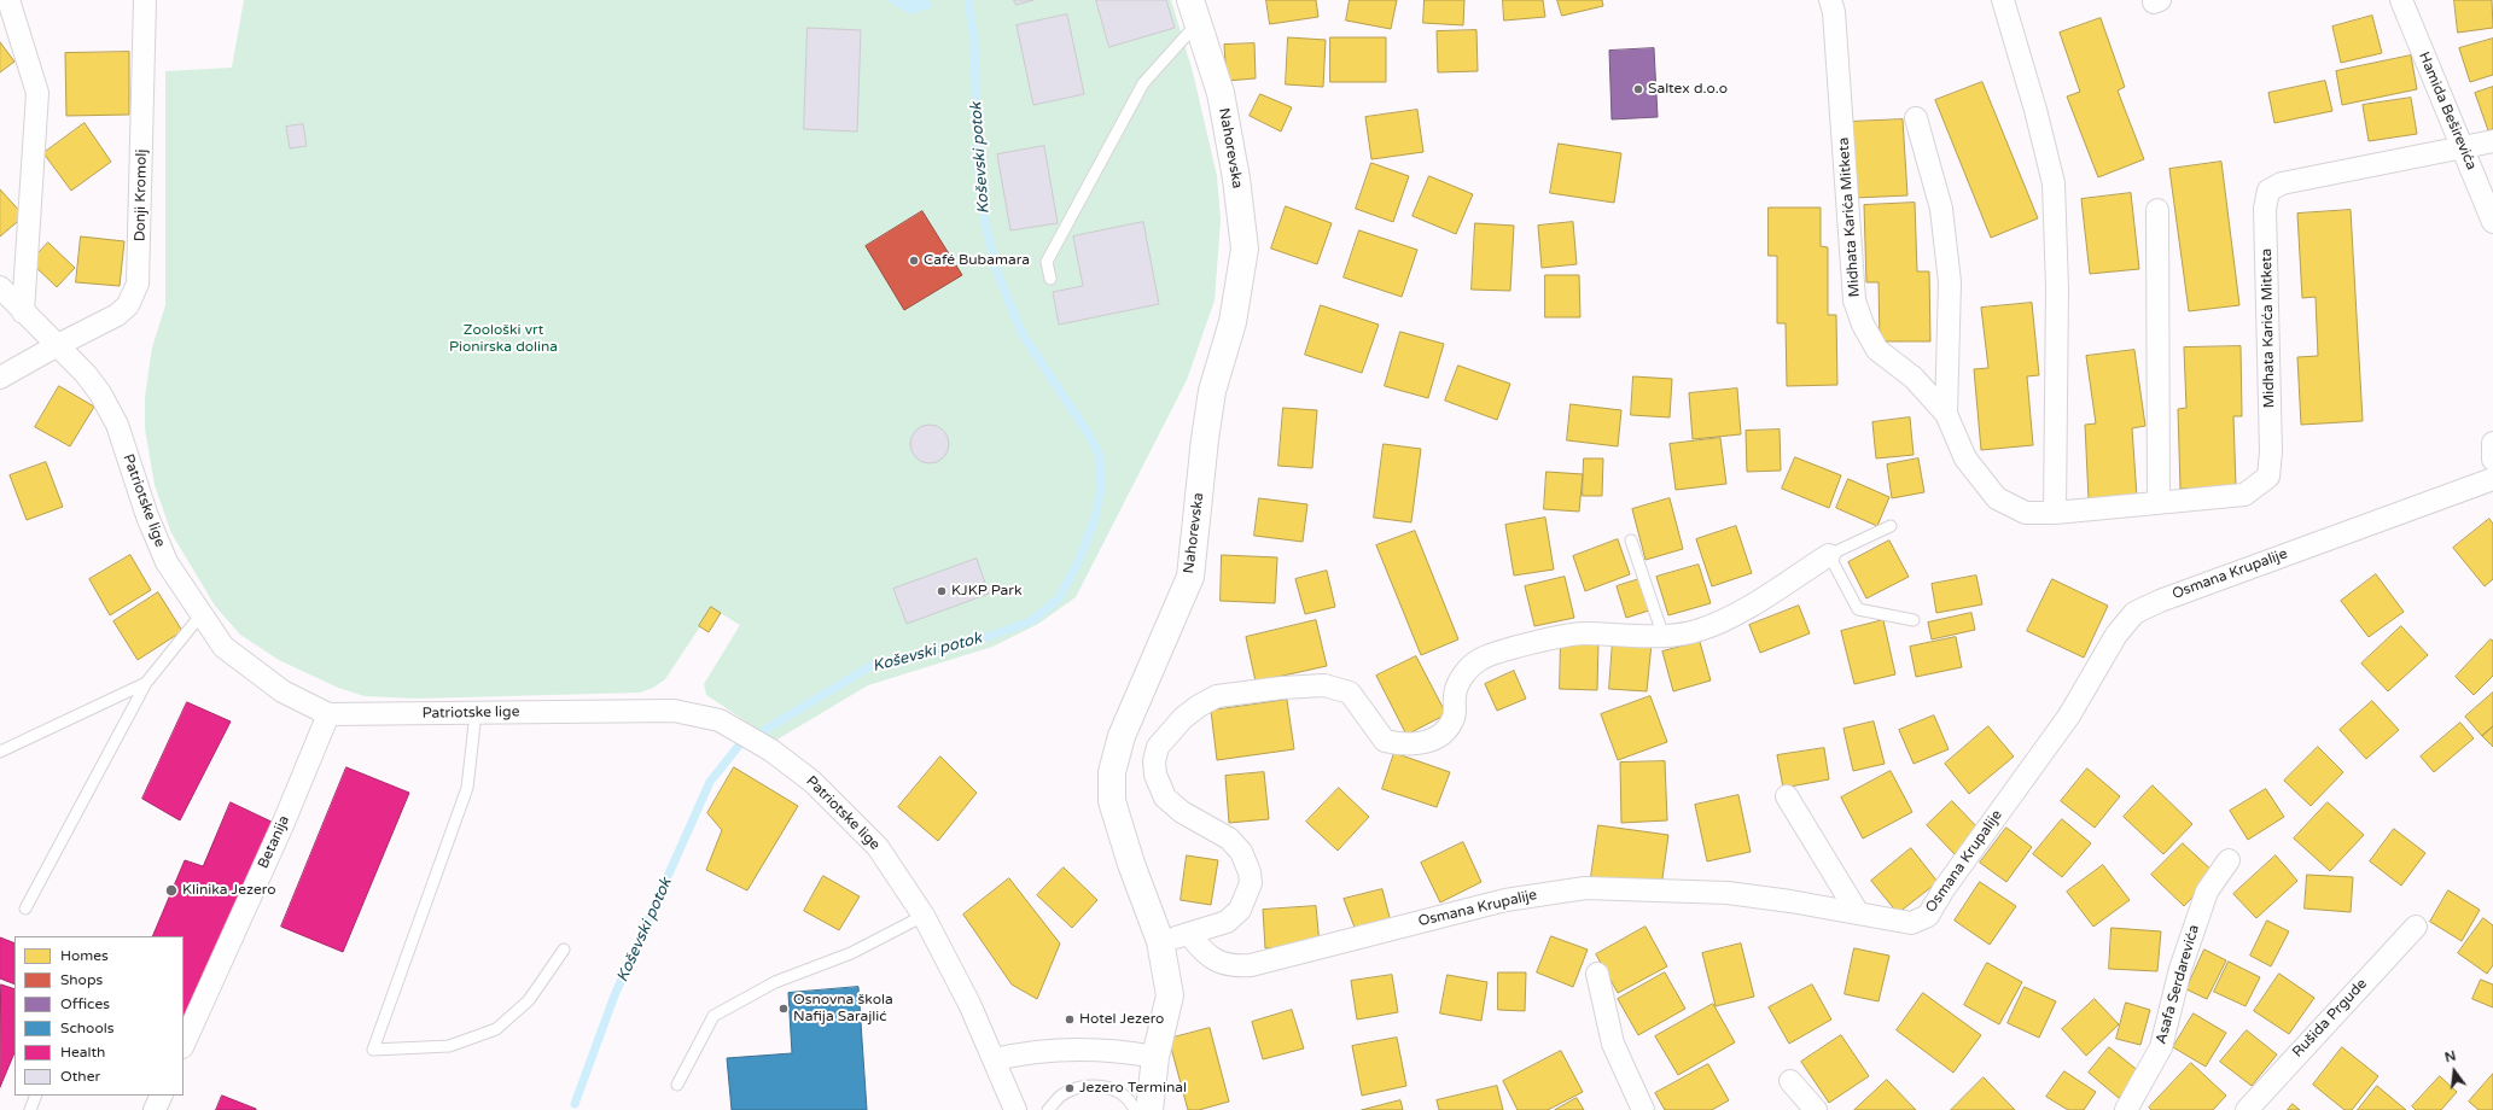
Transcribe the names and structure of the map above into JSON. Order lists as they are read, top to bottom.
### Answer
{
  "streets": {
    "street": [
      "Hamida Beširevića",
      "Nahorevska",
      "Donji Kromolj",
      "Midhata Karića Mitketa",
      "Patriotske lige",
      "Osmana Krupalije",
      "Betanija",
      "Asafa Serdarevića",
      "Rušida Prgude"
    ]
  },
  "crossings": [
    ["Hamida Beširevića", "Midhata Karića Mitketa"],
    ["Donji Kromolj", "Patriotske lige"],
    ["Patriotske lige", "Betanija"]
  ],
  "water": ["Koševski potok"],
  "parks": ["Zoološki vrt Pionirska dolina"],
  "places": [
    "Saltex d.o.o",
    "Café Bubamara",
    "KJKP Park",
    "Klinika Jezero",
    "Osnovna škola Nafija Sarajlić",
    "Hotel Jezero",
    "Jezero Terminal"
  ],
  "legend": [
    "Homes",
    "Shops",
    "Offices",
    "Schools",
    "Health",
    "Other"
  ],
  "north": "top"
}
